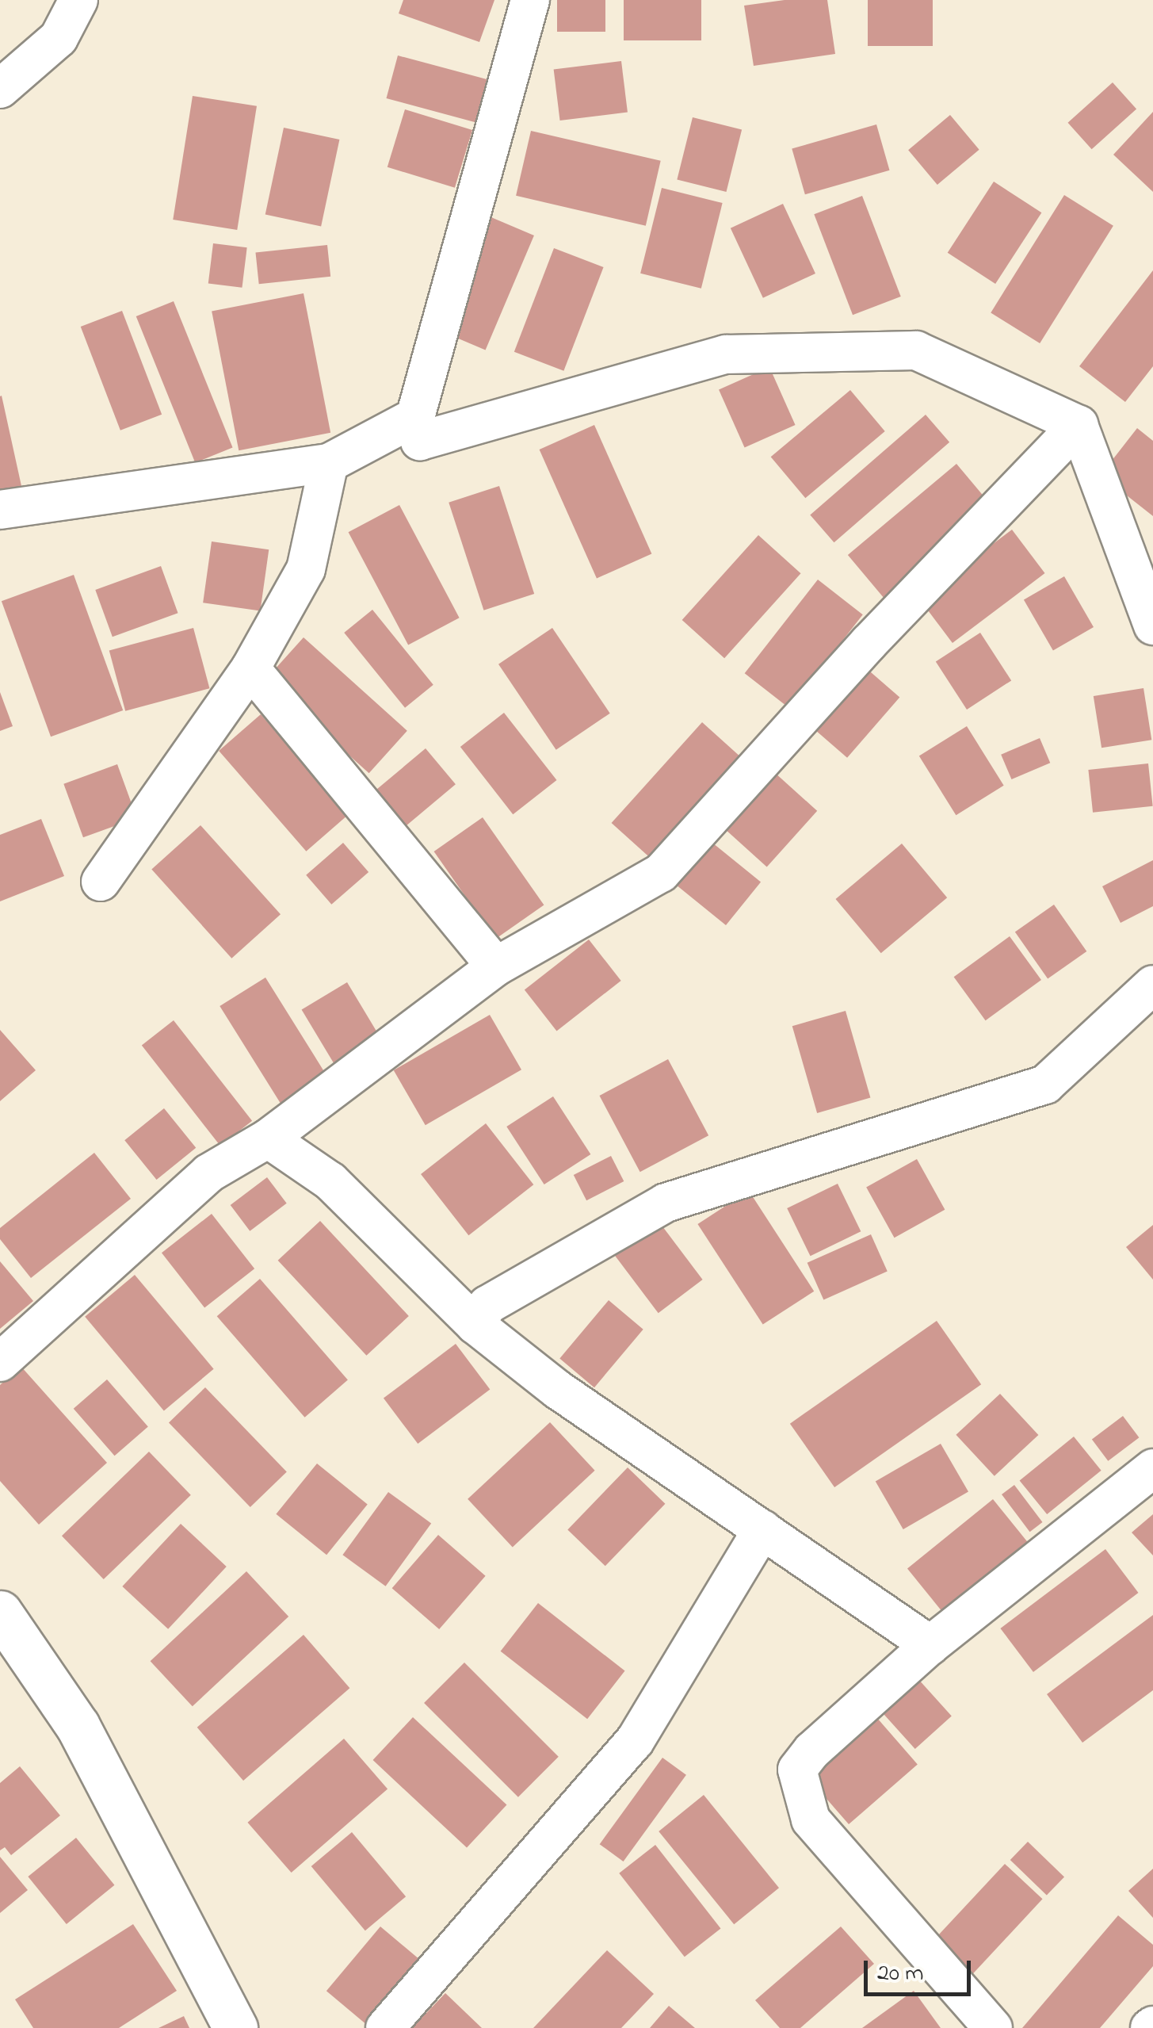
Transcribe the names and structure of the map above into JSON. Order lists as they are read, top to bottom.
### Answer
{
  "scale_bar": "20 m"
}
